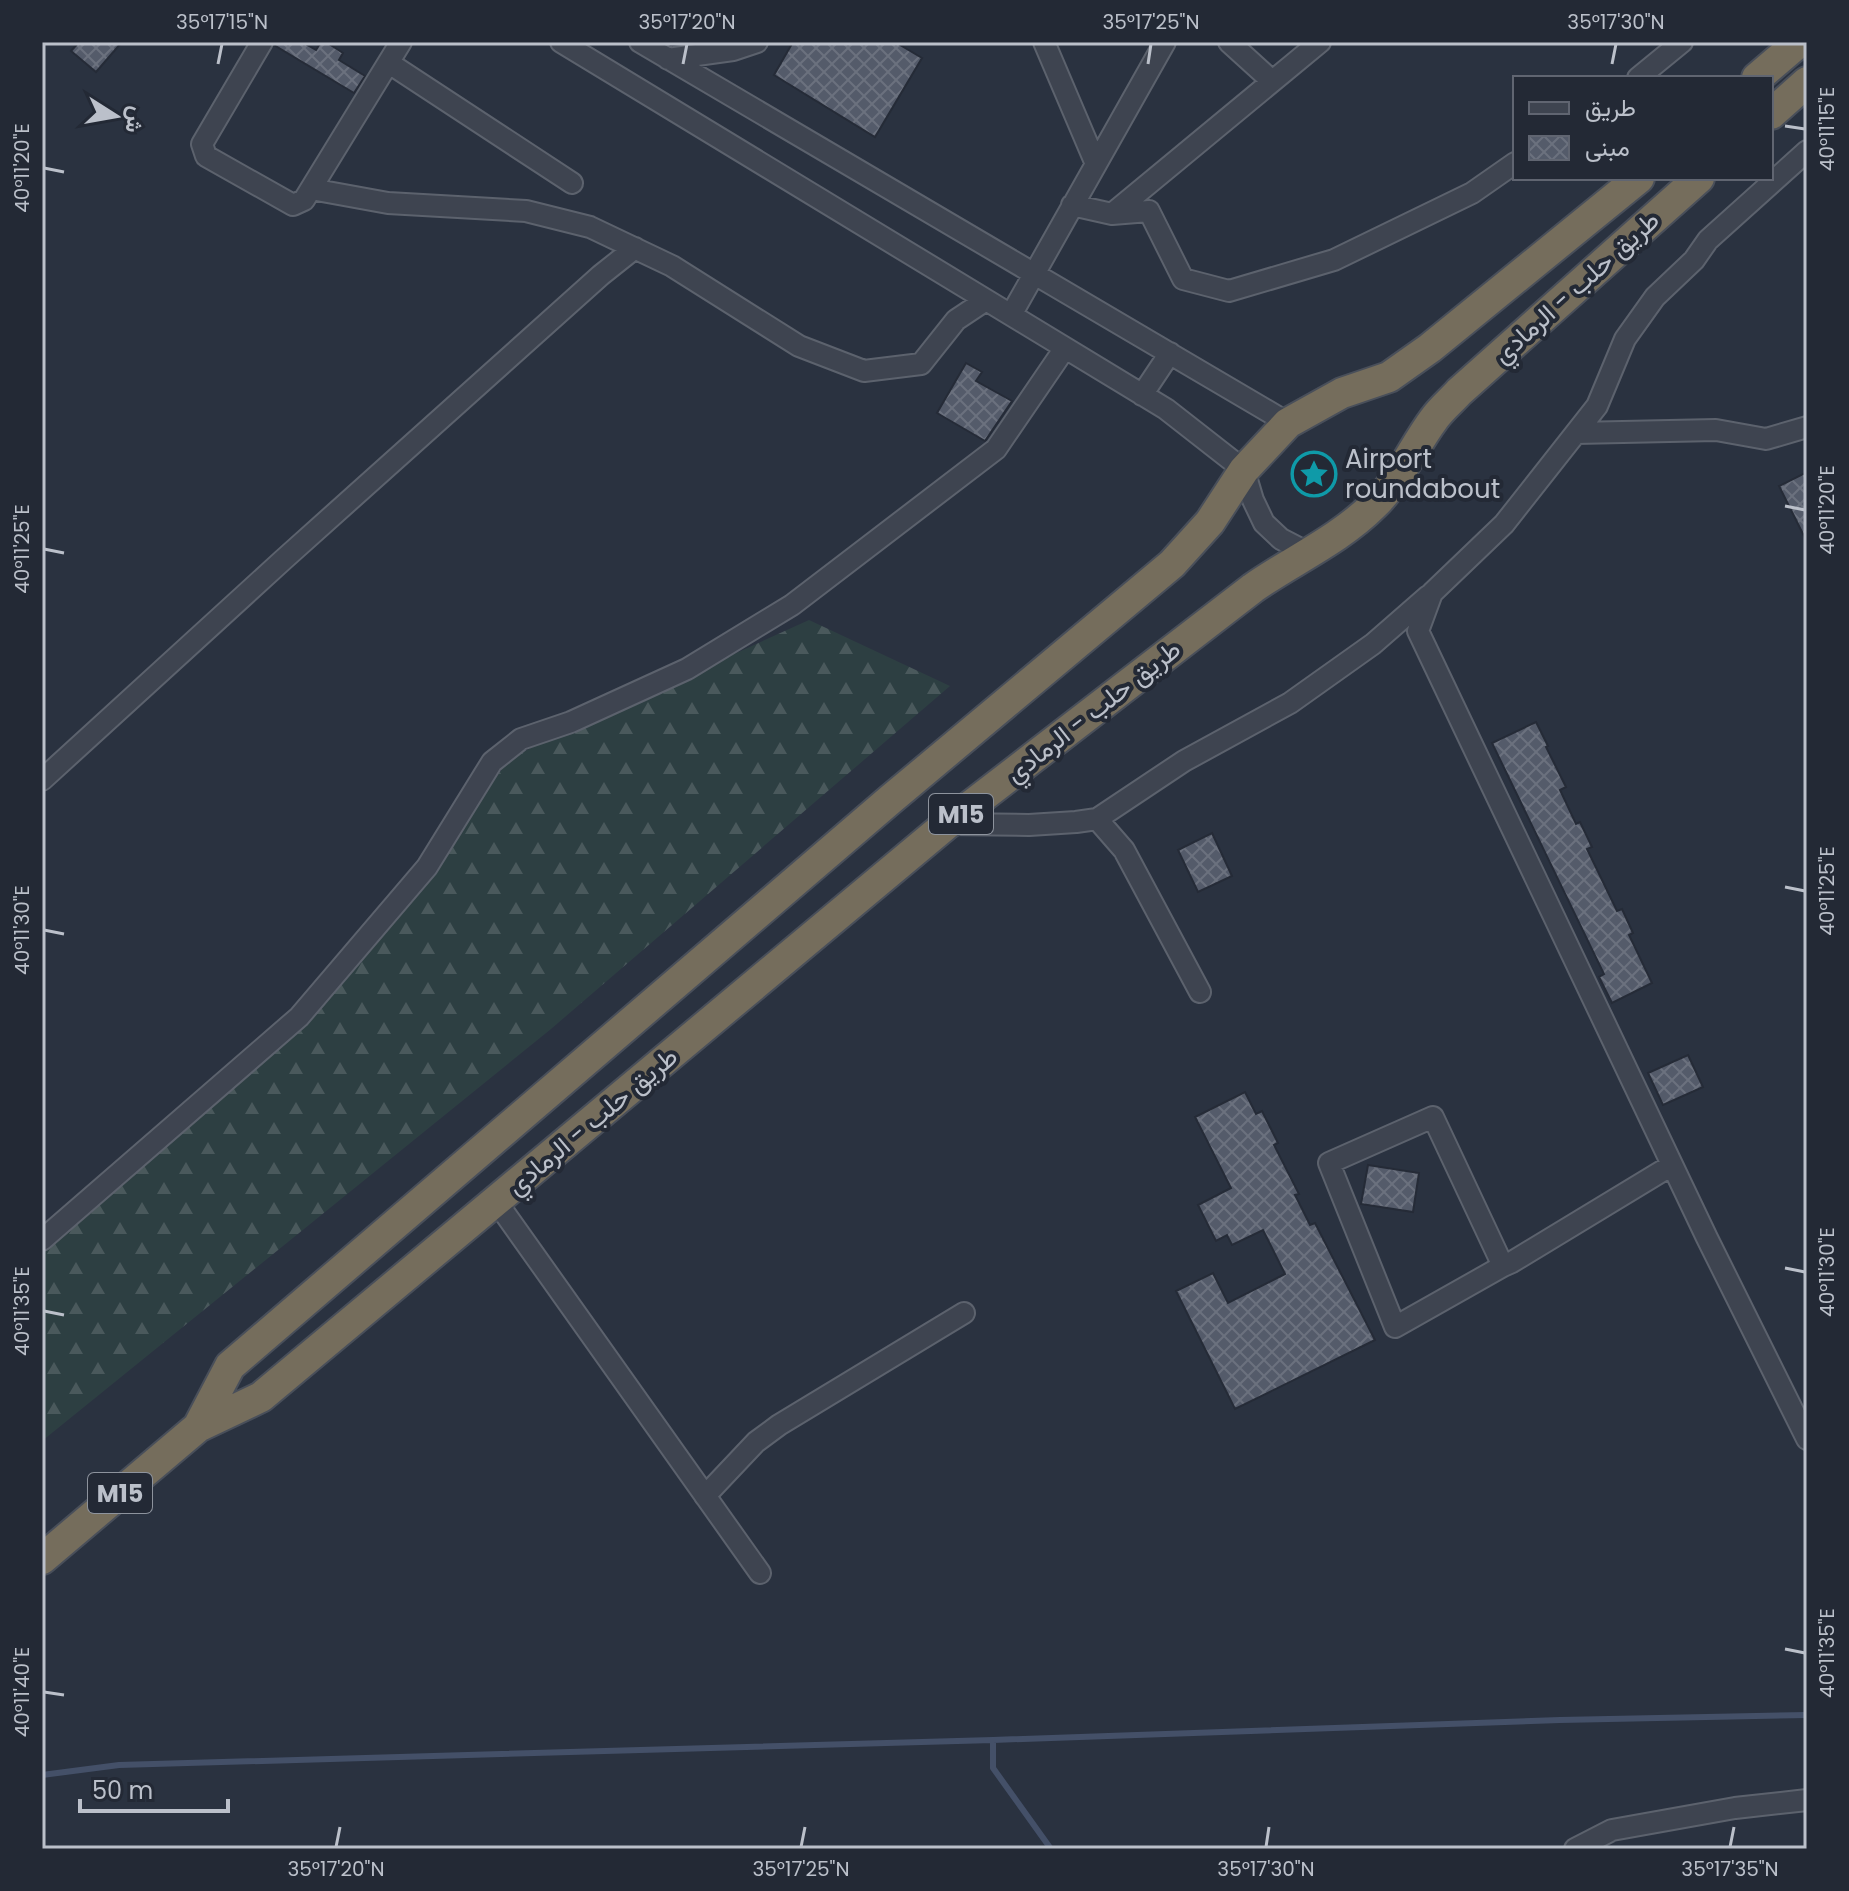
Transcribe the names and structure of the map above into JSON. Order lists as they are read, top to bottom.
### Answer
{
  "streets": {
    "highway": ["طريق حلب - الرمادي", "M15"]
  },
  "places": {
    "place": ["Airport roundabout"]
  },
  "legend": ["طريق", "مبنى"],
  "scale_bar": "50 m",
  "north": "right",
  "coordinates": [
    "35°17'15\"N",
    "35°17'20\"N",
    "35°17'25\"N",
    "35°17'30\"N",
    "40°11'15\"E",
    "40°11'20\"E",
    "40°11'25\"E",
    "40°11'30\"E",
    "40°11'35\"E",
    "40°11'40\"E",
    "35°17'35\"N"
  ]
}
